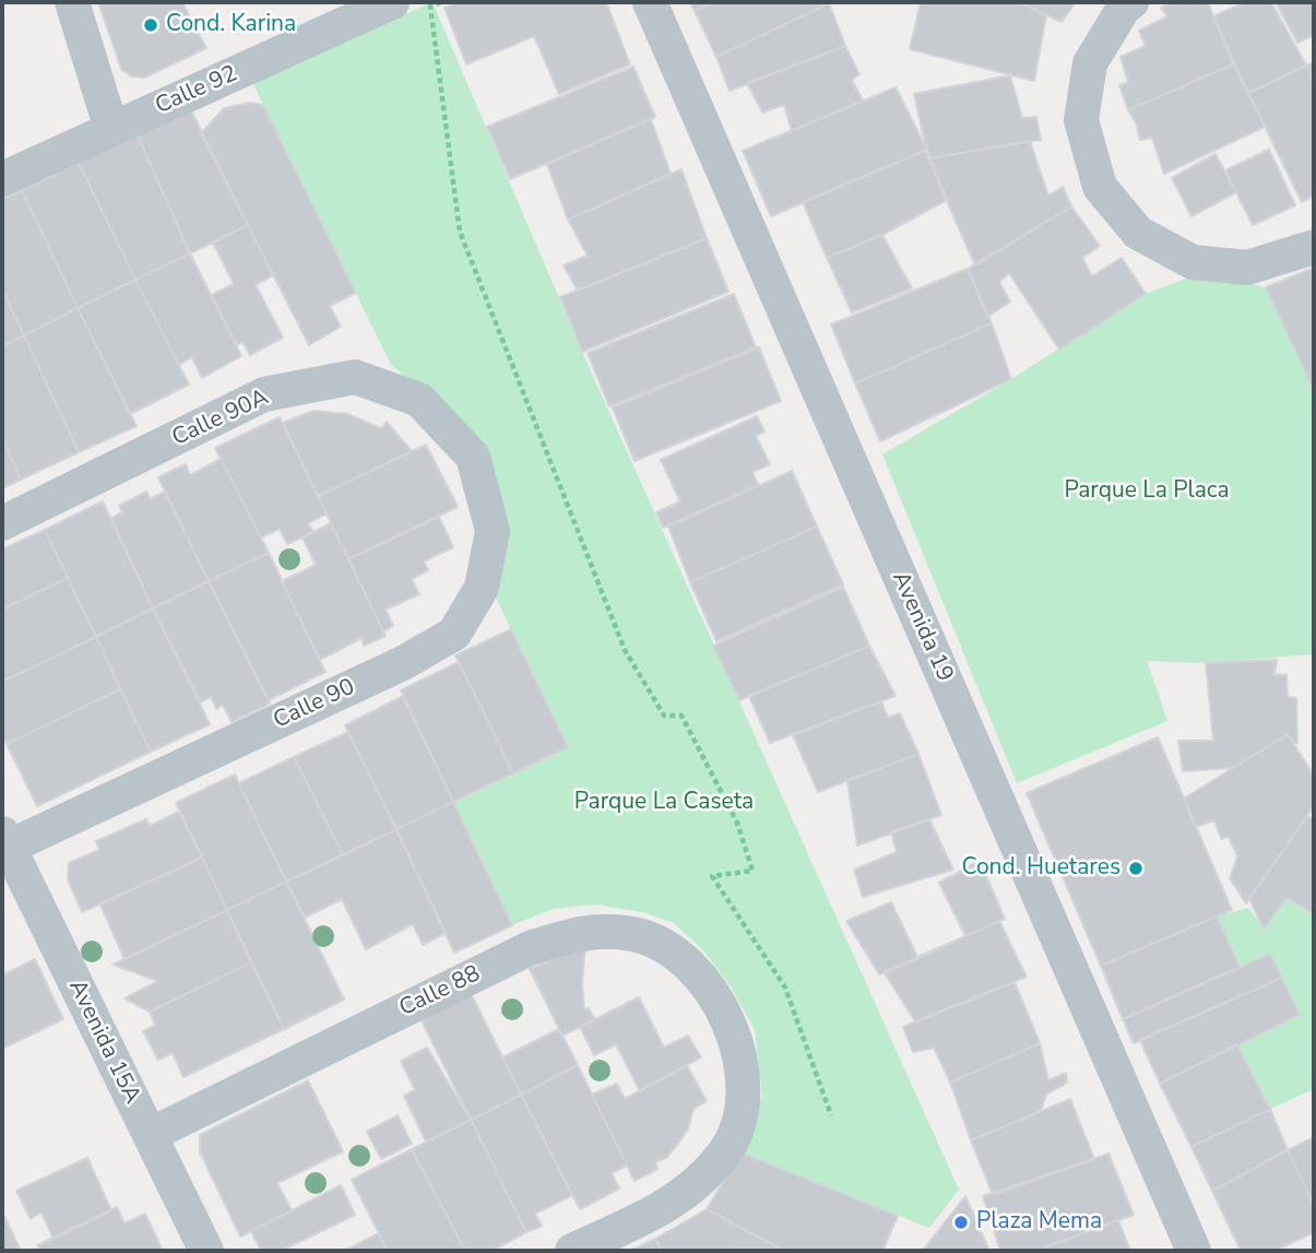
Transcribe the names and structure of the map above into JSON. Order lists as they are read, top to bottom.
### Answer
{
  "streets": {
    "street": [
      "Calle 92",
      "Calle 90A",
      "Avenida 19",
      "Calle 90",
      "Calle 88",
      "Avenida 15A"
    ]
  },
  "crossings": [
    ["Calle 90A", "Calle 90"],
    ["Calle 90", "Avenida 15A"],
    ["Calle 88", "Avenida 15A"]
  ],
  "parks": ["Parque La Placa", "Parque La Caseta"],
  "places": ["Cond. Karina", "Cond. Huetares", "Plaza Mema"]
}
